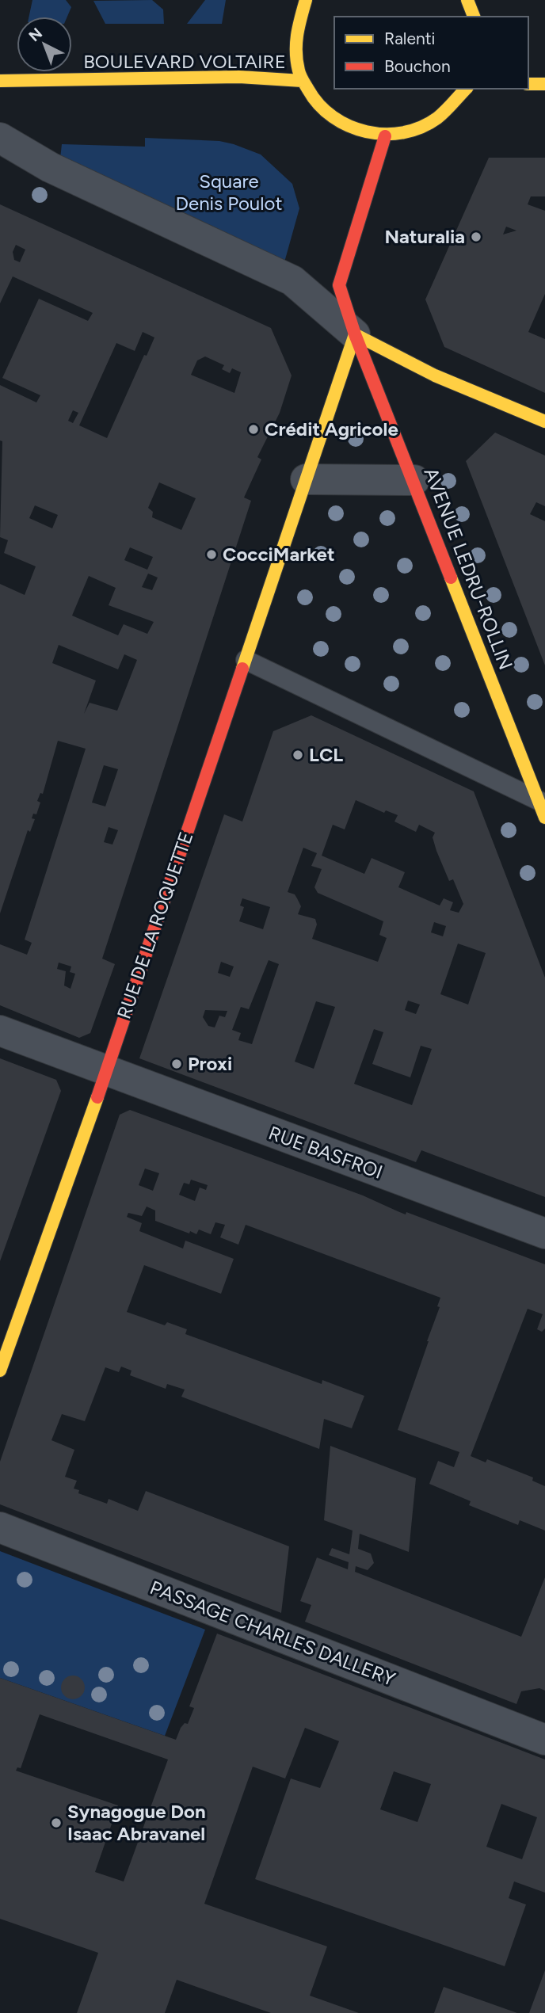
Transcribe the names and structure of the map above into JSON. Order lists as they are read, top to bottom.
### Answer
{
  "streets": {
    "main road": ["BOULEVARD VOLTAIRE", "AVENUE LEDRU-ROLLIN", "RUE DE LA ROQUETTE"],
    "street": ["RUE BASFROI", "PASSAGE CHARLES DALLERY"]
  },
  "crossings": [
    ["AVENUE LEDRU-ROLLIN", "RUE DE LA ROQUETTE"],
    ["RUE DE LA ROQUETTE", "RUE BASFROI"]
  ],
  "parks": ["Square Denis Poulot"],
  "places": [
    "Naturalia",
    "Crédit Agricole",
    "CocciMarket",
    "LCL",
    "Proxi",
    "Synagogue Don Isaac Abravanel"
  ],
  "legend": ["Ralenti", "Bouchon"],
  "north": "top left"
}
